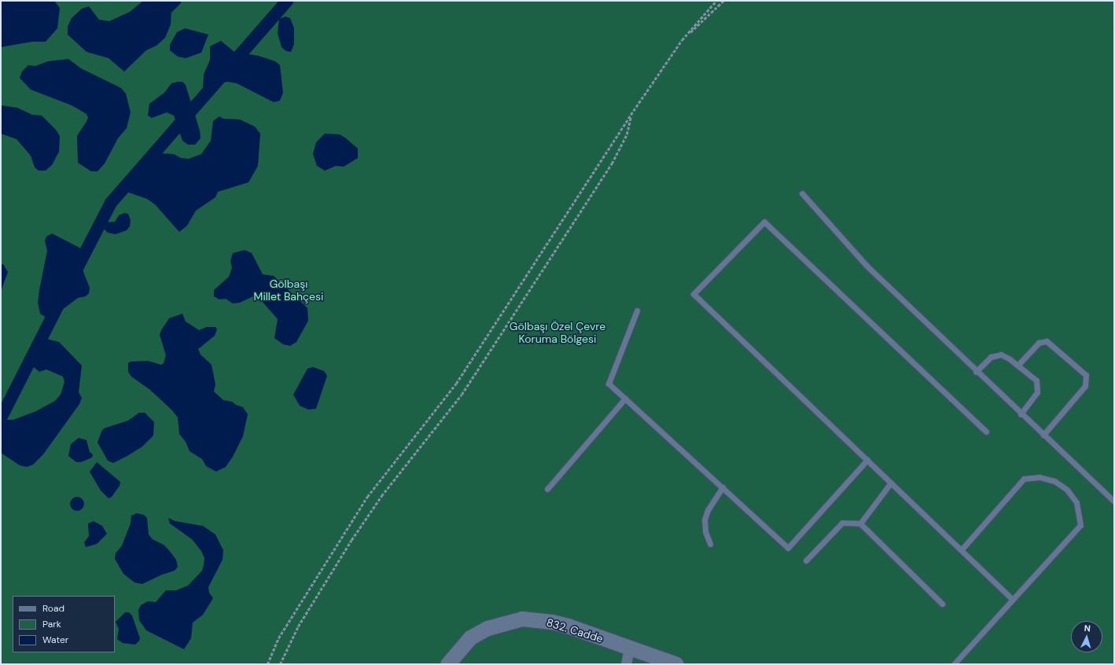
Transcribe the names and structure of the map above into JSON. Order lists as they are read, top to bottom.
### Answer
{
  "streets": {
    "street": ["832. Cadde"]
  },
  "parks": ["Gölbaşı Millet Bahçesi", "Gölbaşı Özel Çevre Koruma Bölgesi"],
  "legend": ["Road", "Park", "Water"],
  "north": "top"
}
